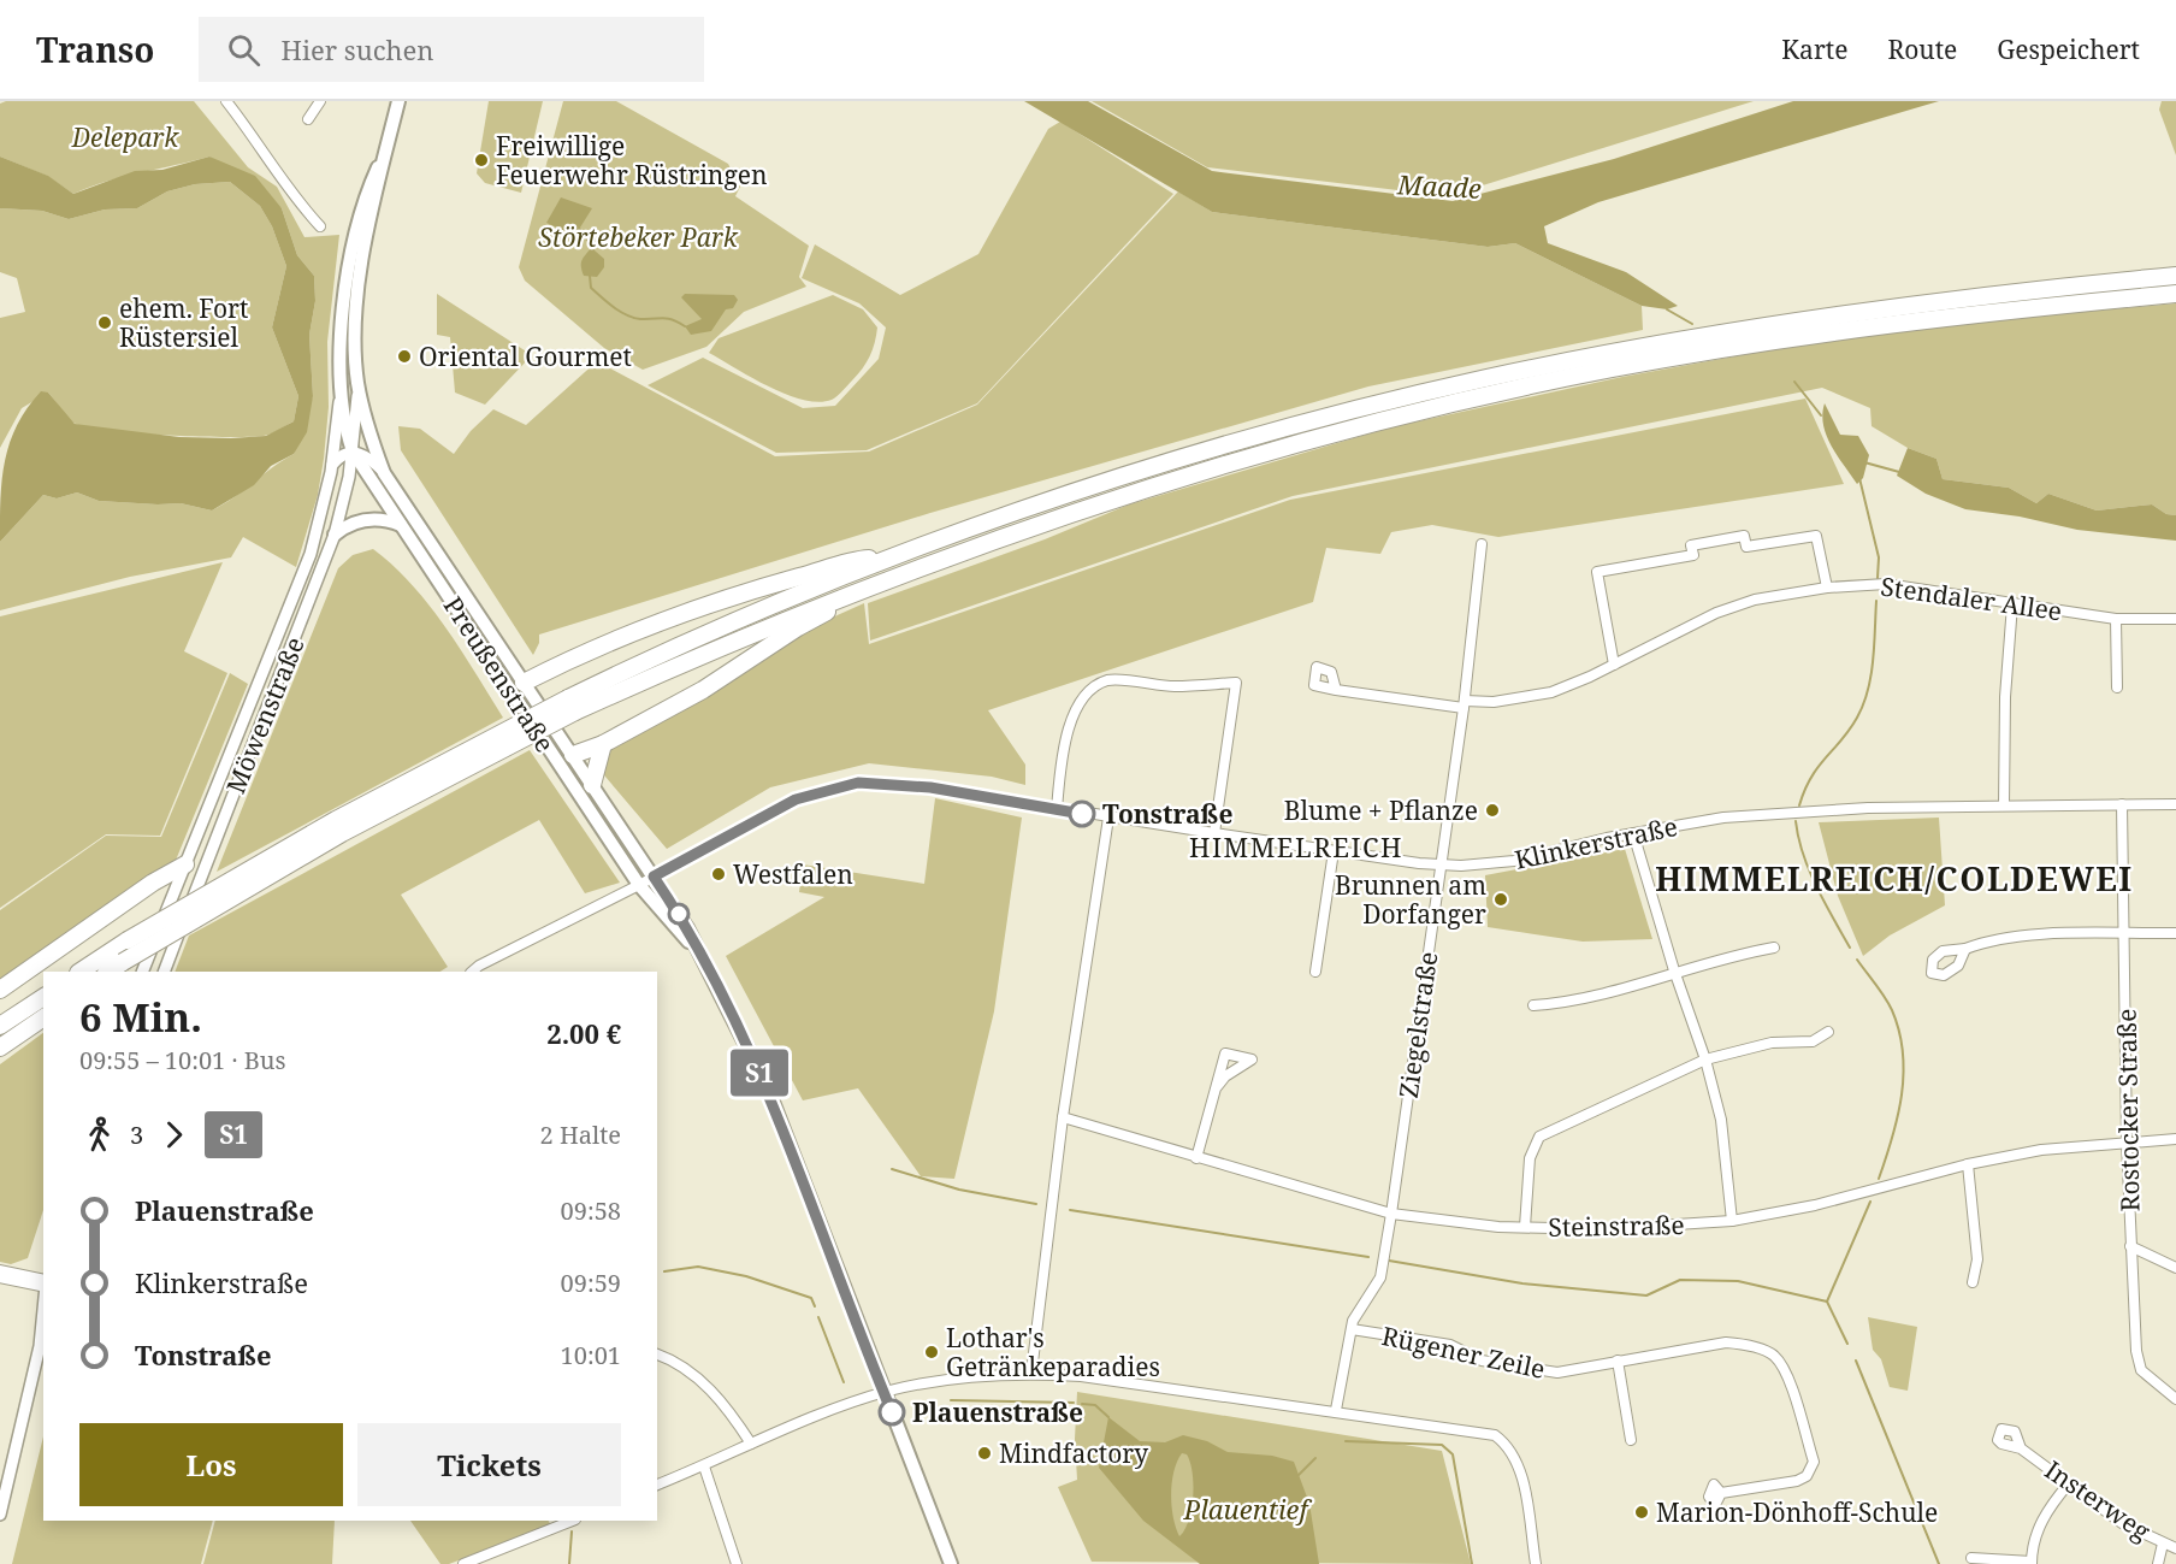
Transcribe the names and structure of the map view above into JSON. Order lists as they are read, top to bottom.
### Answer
{
  "streets": {
    "main road": ["Preußenstraße"],
    "street": [
      "Stendaler Allee",
      "Möwenstraße",
      "Klinkerstraße",
      "Ziegelstraße",
      "Rostocker Straße",
      "Steinstraße",
      "Rügener Zeile",
      "Insterweg"
    ]
  },
  "crossings": [
    ["Stendaler Allee", "Ziegelstraße"],
    ["Preußenstraße", "Möwenstraße"],
    ["Preußenstraße", "Klinkerstraße"],
    ["Klinkerstraße", "Ziegelstraße"],
    ["Klinkerstraße", "Rostocker Straße"],
    ["Ziegelstraße", "Steinstraße"],
    ["Ziegelstraße", "Rügener Zeile"],
    ["Rostocker Straße", "Steinstraße"]
  ],
  "districts": ["HIMMELREICH", "HIMMELREICH/COLDEWEI"],
  "water": ["Maade", "Plauentief"],
  "parks": ["Delepark", "Störtebeker Park"],
  "places": [
    "Freiwillige Feuerwehr Rüstringen",
    "ehem. Fort Rüstersiel",
    "Oriental Gourmet",
    "Blume + Pflanze",
    "Tonstraße",
    "Westfalen",
    "Brunnen am Dorfanger",
    "Lothar's Getränkeparadies",
    "Plauenstraße",
    "Mindfactory",
    "Marion-Dönhoff-Schule"
  ],
  "lines": ["bus line S1"],
  "page": {
    "header": "Transo",
    "search": "Hier suchen",
    "nav": ["Karte", "Route", "Gespeichert"],
    "on_map": "S1",
    "heading": ["6 Min.", "09:55 – 10:01 · Bus", "2.00 €"],
    "legs": ["3", "S1", "2 Halte"],
    "list": [
      {
        "name": "Plauenstraße",
        "value": "09:58"
      },
      {
        "name": "Klinkerstraße",
        "value": "09:59"
      },
      {
        "name": "Tonstraße",
        "value": "10:01"
      }
    ],
    "buttons": ["Los", "Tickets"]
  }
}
